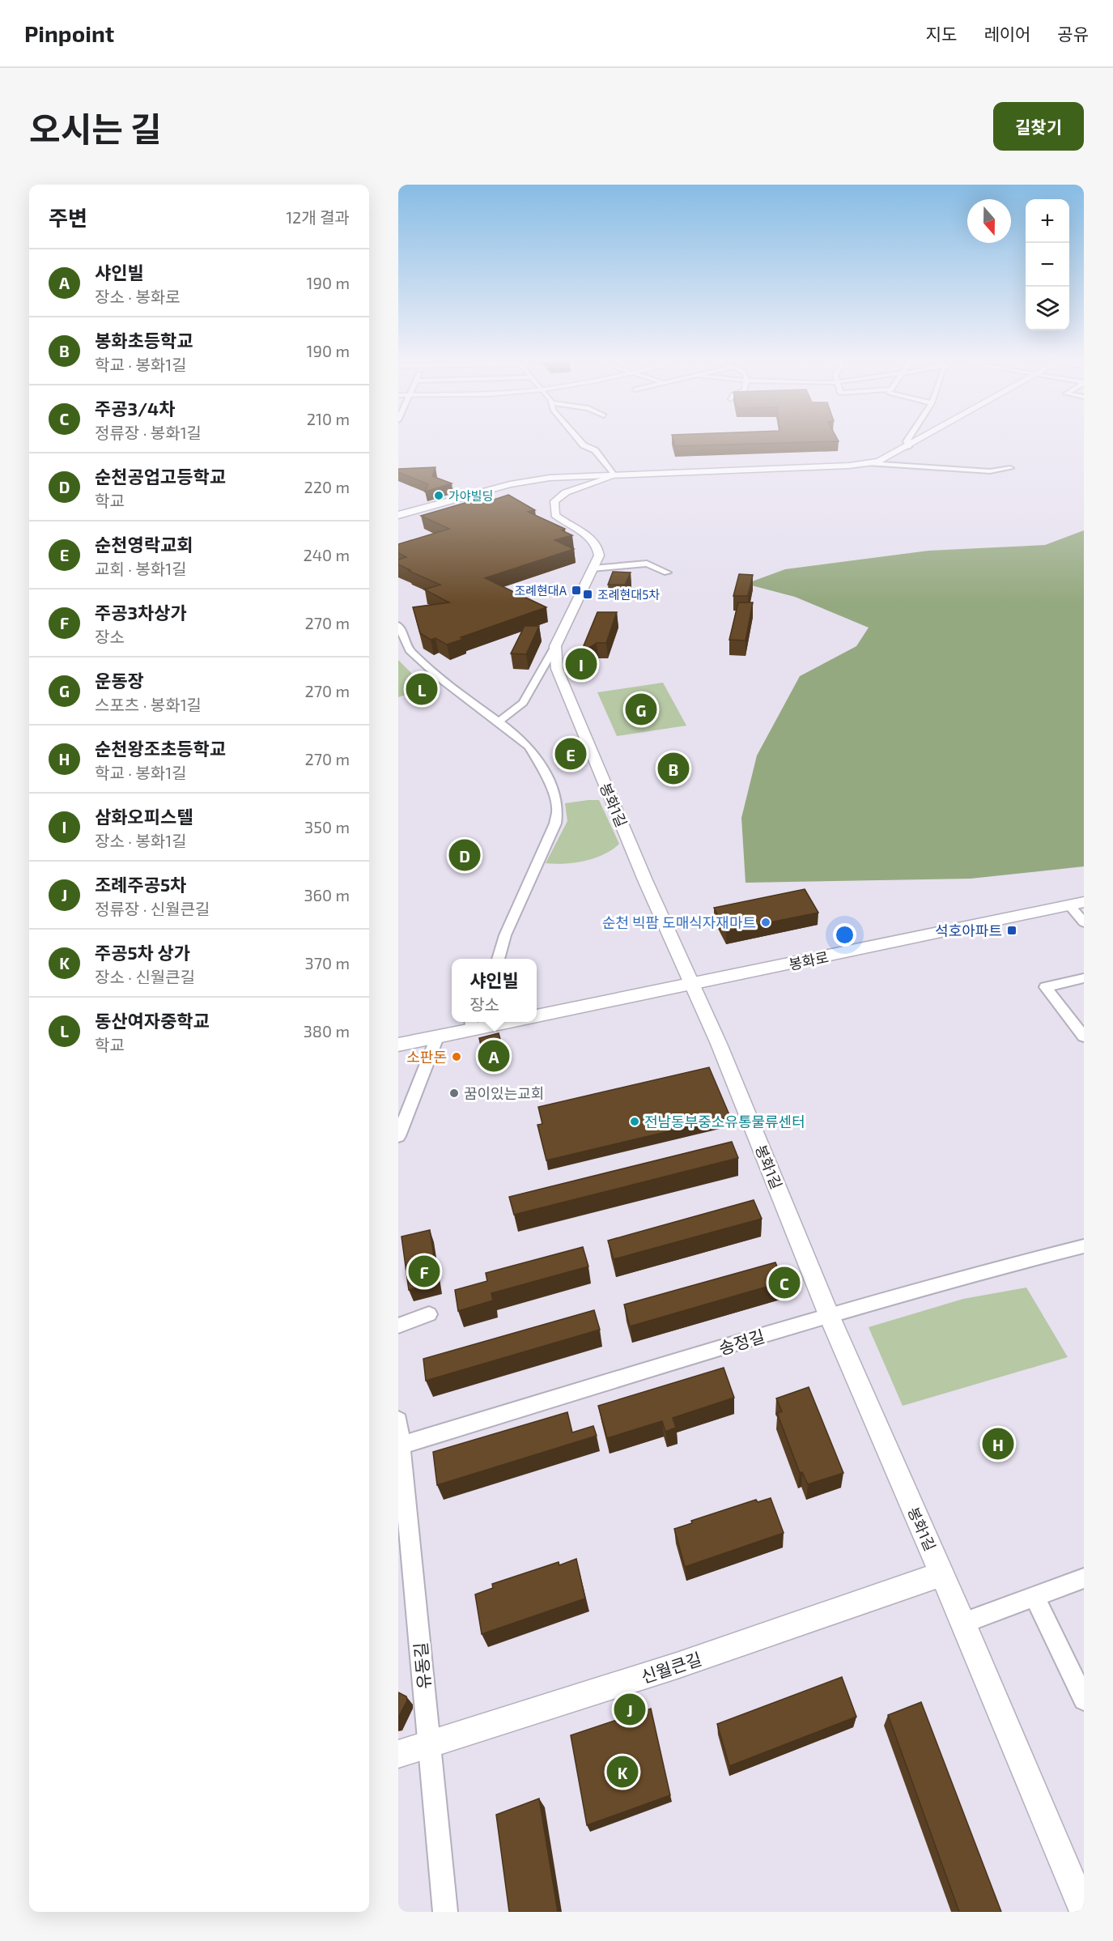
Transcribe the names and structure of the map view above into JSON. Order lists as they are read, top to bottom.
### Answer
{
  "streets": {
    "main road": ["봉화로"],
    "street": [
      "봉화1길",
      "송정길",
      "유동길",
      "신월큰길"
    ]
  },
  "crossings": [
    ["봉화1길", "봉화로"],
    ["봉화1길", "송정길"],
    ["봉화1길", "신월큰길"],
    ["송정길", "유동길"],
    ["유동길", "신월큰길"]
  ],
  "places": {
    "other": [
      "가야빌딩",
      "순천 빅팜 도매식자재마트",
      "소판돈",
      "꿈이있는교회",
      "전남동부중소유통물류센터"
    ],
    "transit": ["조례현대A", "조례현대5차", "석호아파트"]
  },
  "north": "bottom",
  "page": {
    "header": "Pinpoint",
    "nav": ["지도", "레이어", "공유"],
    "title": "오시는 길",
    "buttons": "길찾기",
    "heading": ["주변", "12개 결과"],
    "map_buttons": ["+", "−"],
    "list": [
      {
        "mark": "A",
        "name": "샤인빌",
        "note": "장소 · 봉화로",
        "value": "190 m"
      },
      {
        "mark": "B",
        "name": "봉화초등학교",
        "note": "학교 · 봉화1길",
        "value": "190 m"
      },
      {
        "mark": "C",
        "name": "주공3/4차",
        "note": "정류장 · 봉화1길",
        "value": "210 m"
      },
      {
        "mark": "D",
        "name": "순천공업고등학교",
        "note": "학교",
        "value": "220 m"
      },
      {
        "mark": "E",
        "name": "순천영락교회",
        "note": "교회 · 봉화1길",
        "value": "240 m"
      },
      {
        "mark": "F",
        "name": "주공3차상가",
        "note": "장소",
        "value": "270 m"
      },
      {
        "mark": "G",
        "name": "운동장",
        "note": "스포츠 · 봉화1길",
        "value": "270 m"
      },
      {
        "mark": "H",
        "name": "순천왕조초등학교",
        "note": "학교 · 봉화1길",
        "value": "270 m"
      },
      {
        "mark": "I",
        "name": "삼화오피스텔",
        "note": "장소 · 봉화1길",
        "value": "350 m"
      },
      {
        "mark": "J",
        "name": "조례주공5차",
        "note": "정류장 · 신월큰길",
        "value": "360 m"
      },
      {
        "mark": "K",
        "name": "주공5차 상가",
        "note": "장소 · 신월큰길",
        "value": "370 m"
      },
      {
        "mark": "L",
        "name": "동산여자중학교",
        "note": "학교",
        "value": "380 m"
      }
    ],
    "pins": [
      "I",
      "L",
      "G",
      "E",
      "B",
      "D",
      "A",
      "F",
      "C",
      "H",
      "J",
      "K"
    ],
    "popup": ["샤인빌", "장소"]
  }
}
